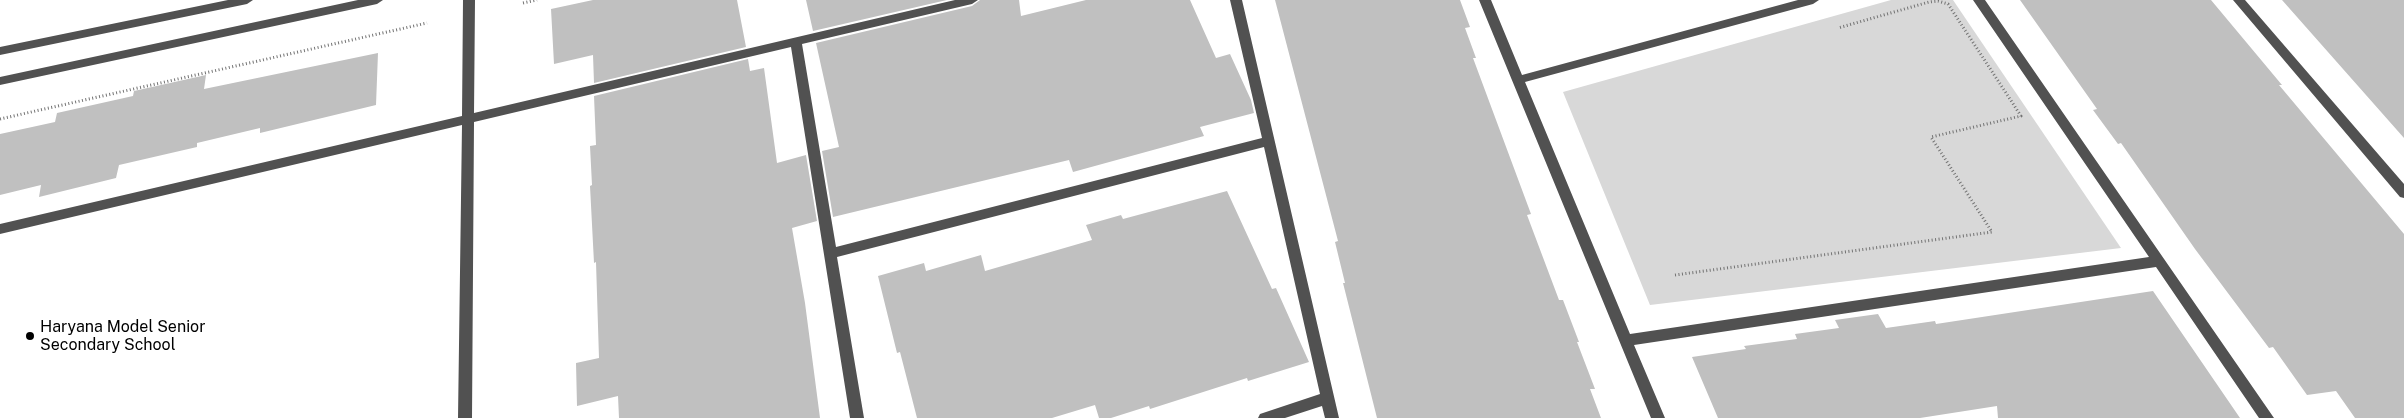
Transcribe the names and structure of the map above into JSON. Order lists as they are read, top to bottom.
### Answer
{
  "places": ["Haryana Model Senior Secondary School"]
}
